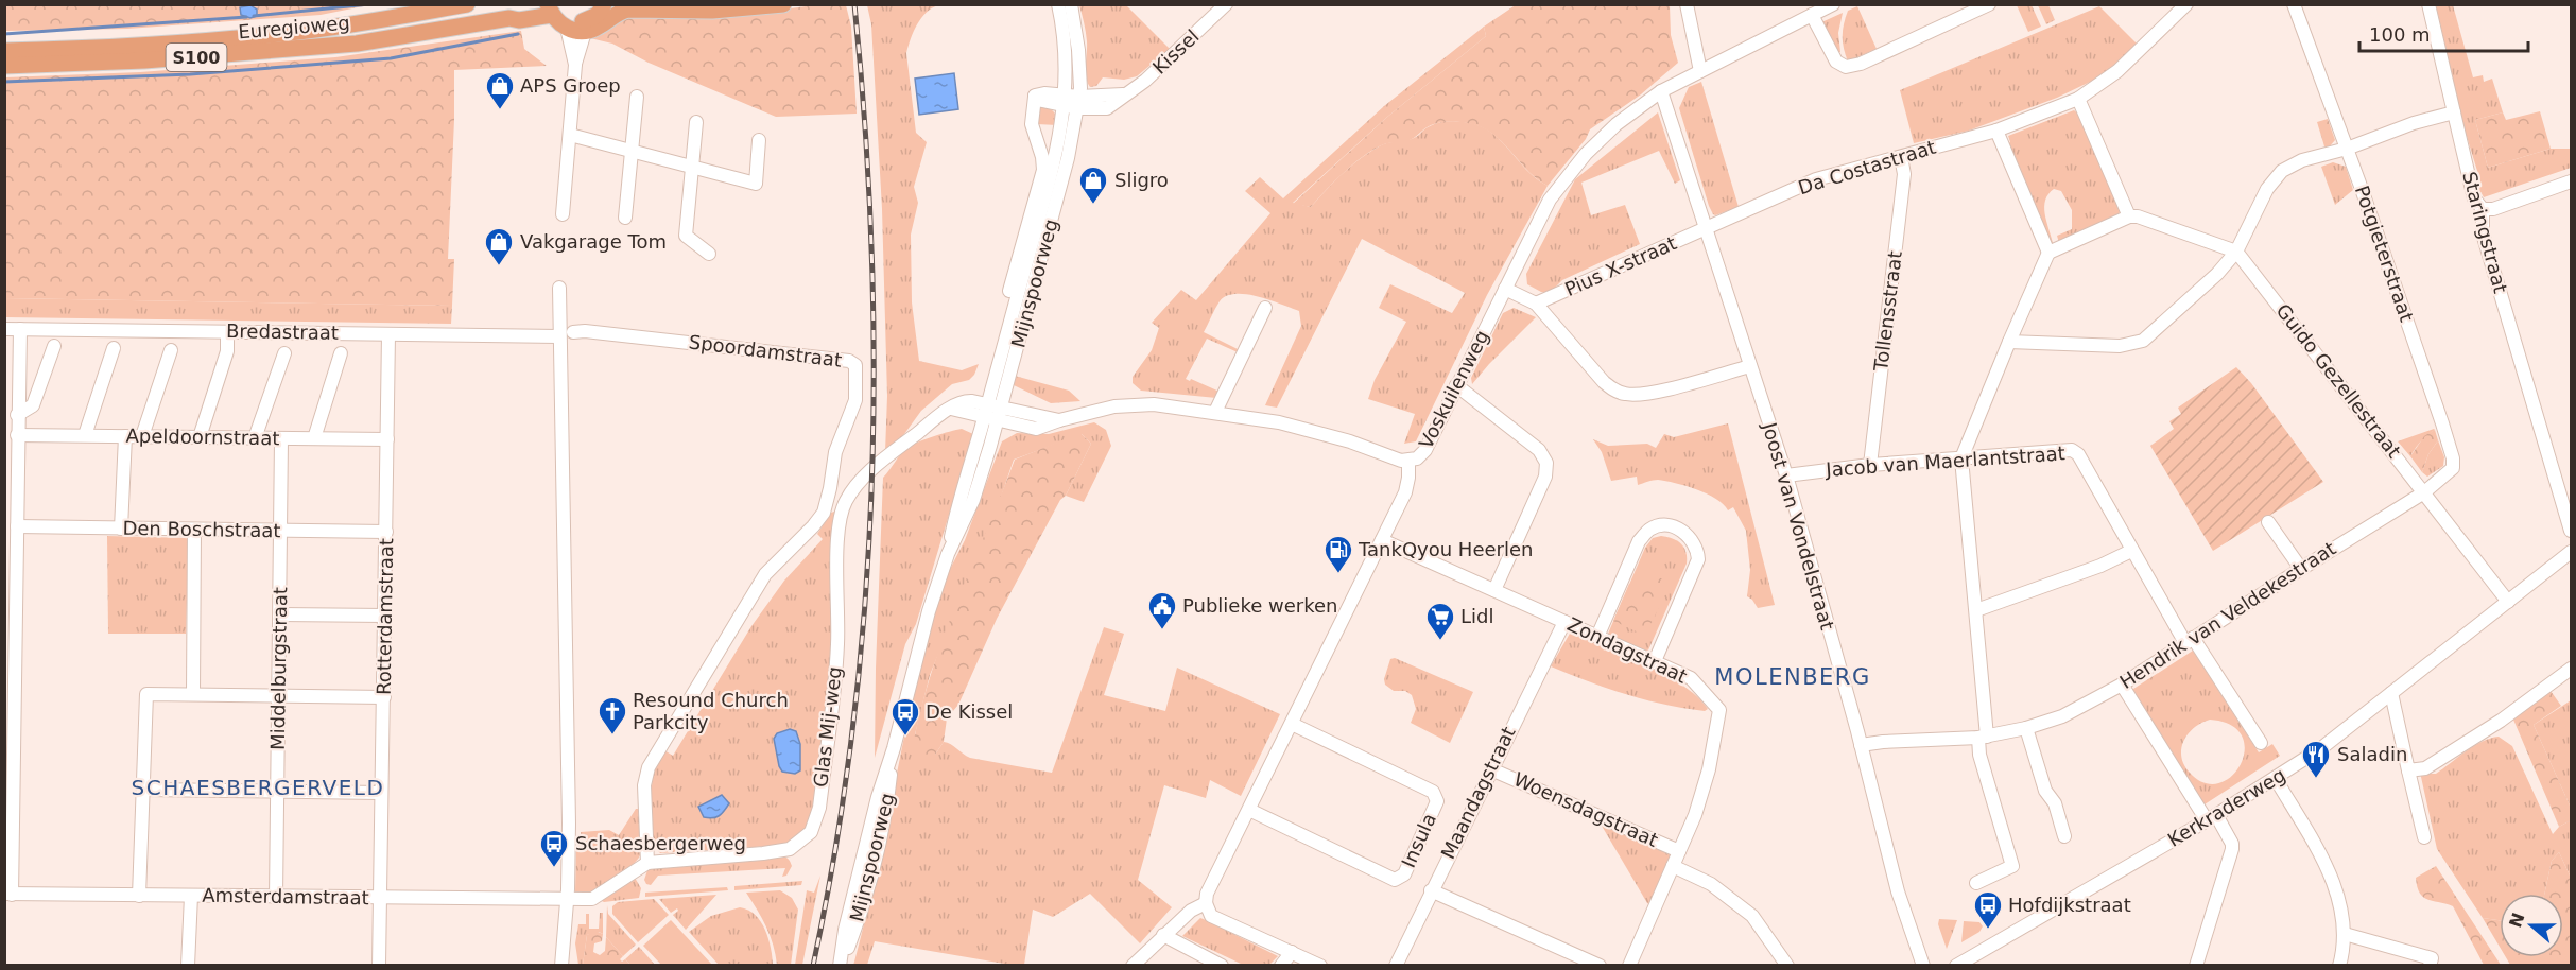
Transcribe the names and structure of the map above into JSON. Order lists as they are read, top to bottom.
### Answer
{
  "streets": {
    "main road": ["Euregioweg", "S100"],
    "street": [
      "Kissel",
      "Da Costastraat",
      "Staringstraat",
      "Potgieterstraat",
      "Pius X-straat",
      "Mijnspoorweg",
      "Tollensstraat",
      "Bredastraat",
      "Spoordamstraat",
      "Guido Gezellestraat",
      "Voskuilenweg",
      "Apeldoornstraat",
      "Jacob van Maerlantstraat",
      "Joost van Vondelstraat",
      "Den Boschstraat",
      "Hendrik van Veldekestraat",
      "Rotterdamstraat",
      "Zondagstraat",
      "Middelburgstraat",
      "Glas Mij-weg",
      "Maandagstraat",
      "Kerkraderweg",
      "Woensdagstraat",
      "Insula",
      "Amsterdamstraat"
    ]
  },
  "crossings": [
    ["Kissel", "Mijnspoorweg"],
    ["Da Costastraat", "Pius X-straat"],
    ["Da Costastraat", "Tollensstraat"],
    ["Da Costastraat", "Joost van Vondelstraat"],
    ["Potgieterstraat", "Guido Gezellestraat"],
    ["Potgieterstraat", "Hendrik van Veldekestraat"],
    ["Pius X-straat", "Joost van Vondelstraat"],
    ["Mijnspoorweg", "Glas Mij-weg"],
    ["Tollensstraat", "Jacob van Maerlantstraat"],
    ["Bredastraat", "Spoordamstraat"],
    ["Bredastraat", "Rotterdamstraat"],
    ["Spoordamstraat", "Glas Mij-weg"],
    ["Guido Gezellestraat", "Hendrik van Veldekestraat"],
    ["Guido Gezellestraat", "Kerkraderweg"],
    ["Voskuilenweg", "Joost van Vondelstraat"],
    ["Voskuilenweg", "Zondagstraat"],
    ["Voskuilenweg", "Insula"],
    ["Apeldoornstraat", "Rotterdamstraat"],
    ["Apeldoornstraat", "Middelburgstraat"],
    ["Jacob van Maerlantstraat", "Joost van Vondelstraat"],
    ["Jacob van Maerlantstraat", "Hendrik van Veldekestraat"],
    ["Joost van Vondelstraat", "Hendrik van Veldekestraat"],
    ["Den Boschstraat", "Rotterdamstraat"],
    ["Den Boschstraat", "Middelburgstraat"],
    ["Rotterdamstraat", "Amsterdamstraat"],
    ["Zondagstraat", "Maandagstraat"],
    ["Zondagstraat", "Woensdagstraat"],
    ["Middelburgstraat", "Amsterdamstraat"],
    ["Glas Mij-weg", "Amsterdamstraat"],
    ["Maandagstraat", "Woensdagstraat"]
  ],
  "districts": ["MOLENBERG", "SCHAESBERGERVELD"],
  "places": {
    "shop": ["APS Groep", "Sligro", "Vakgarage Tom"],
    "fuel station": ["TankQyou Heerlen"],
    "public building": ["Publieke werken"],
    "supermarket": ["Lidl"],
    "church": ["Resound Church Parkcity"],
    "bus stop": ["De Kissel", "Schaesbergerweg", "Hofdijkstraat"],
    "restaurant": ["Saladin"]
  },
  "scale_bar": "100 m",
  "north": "left"
}
